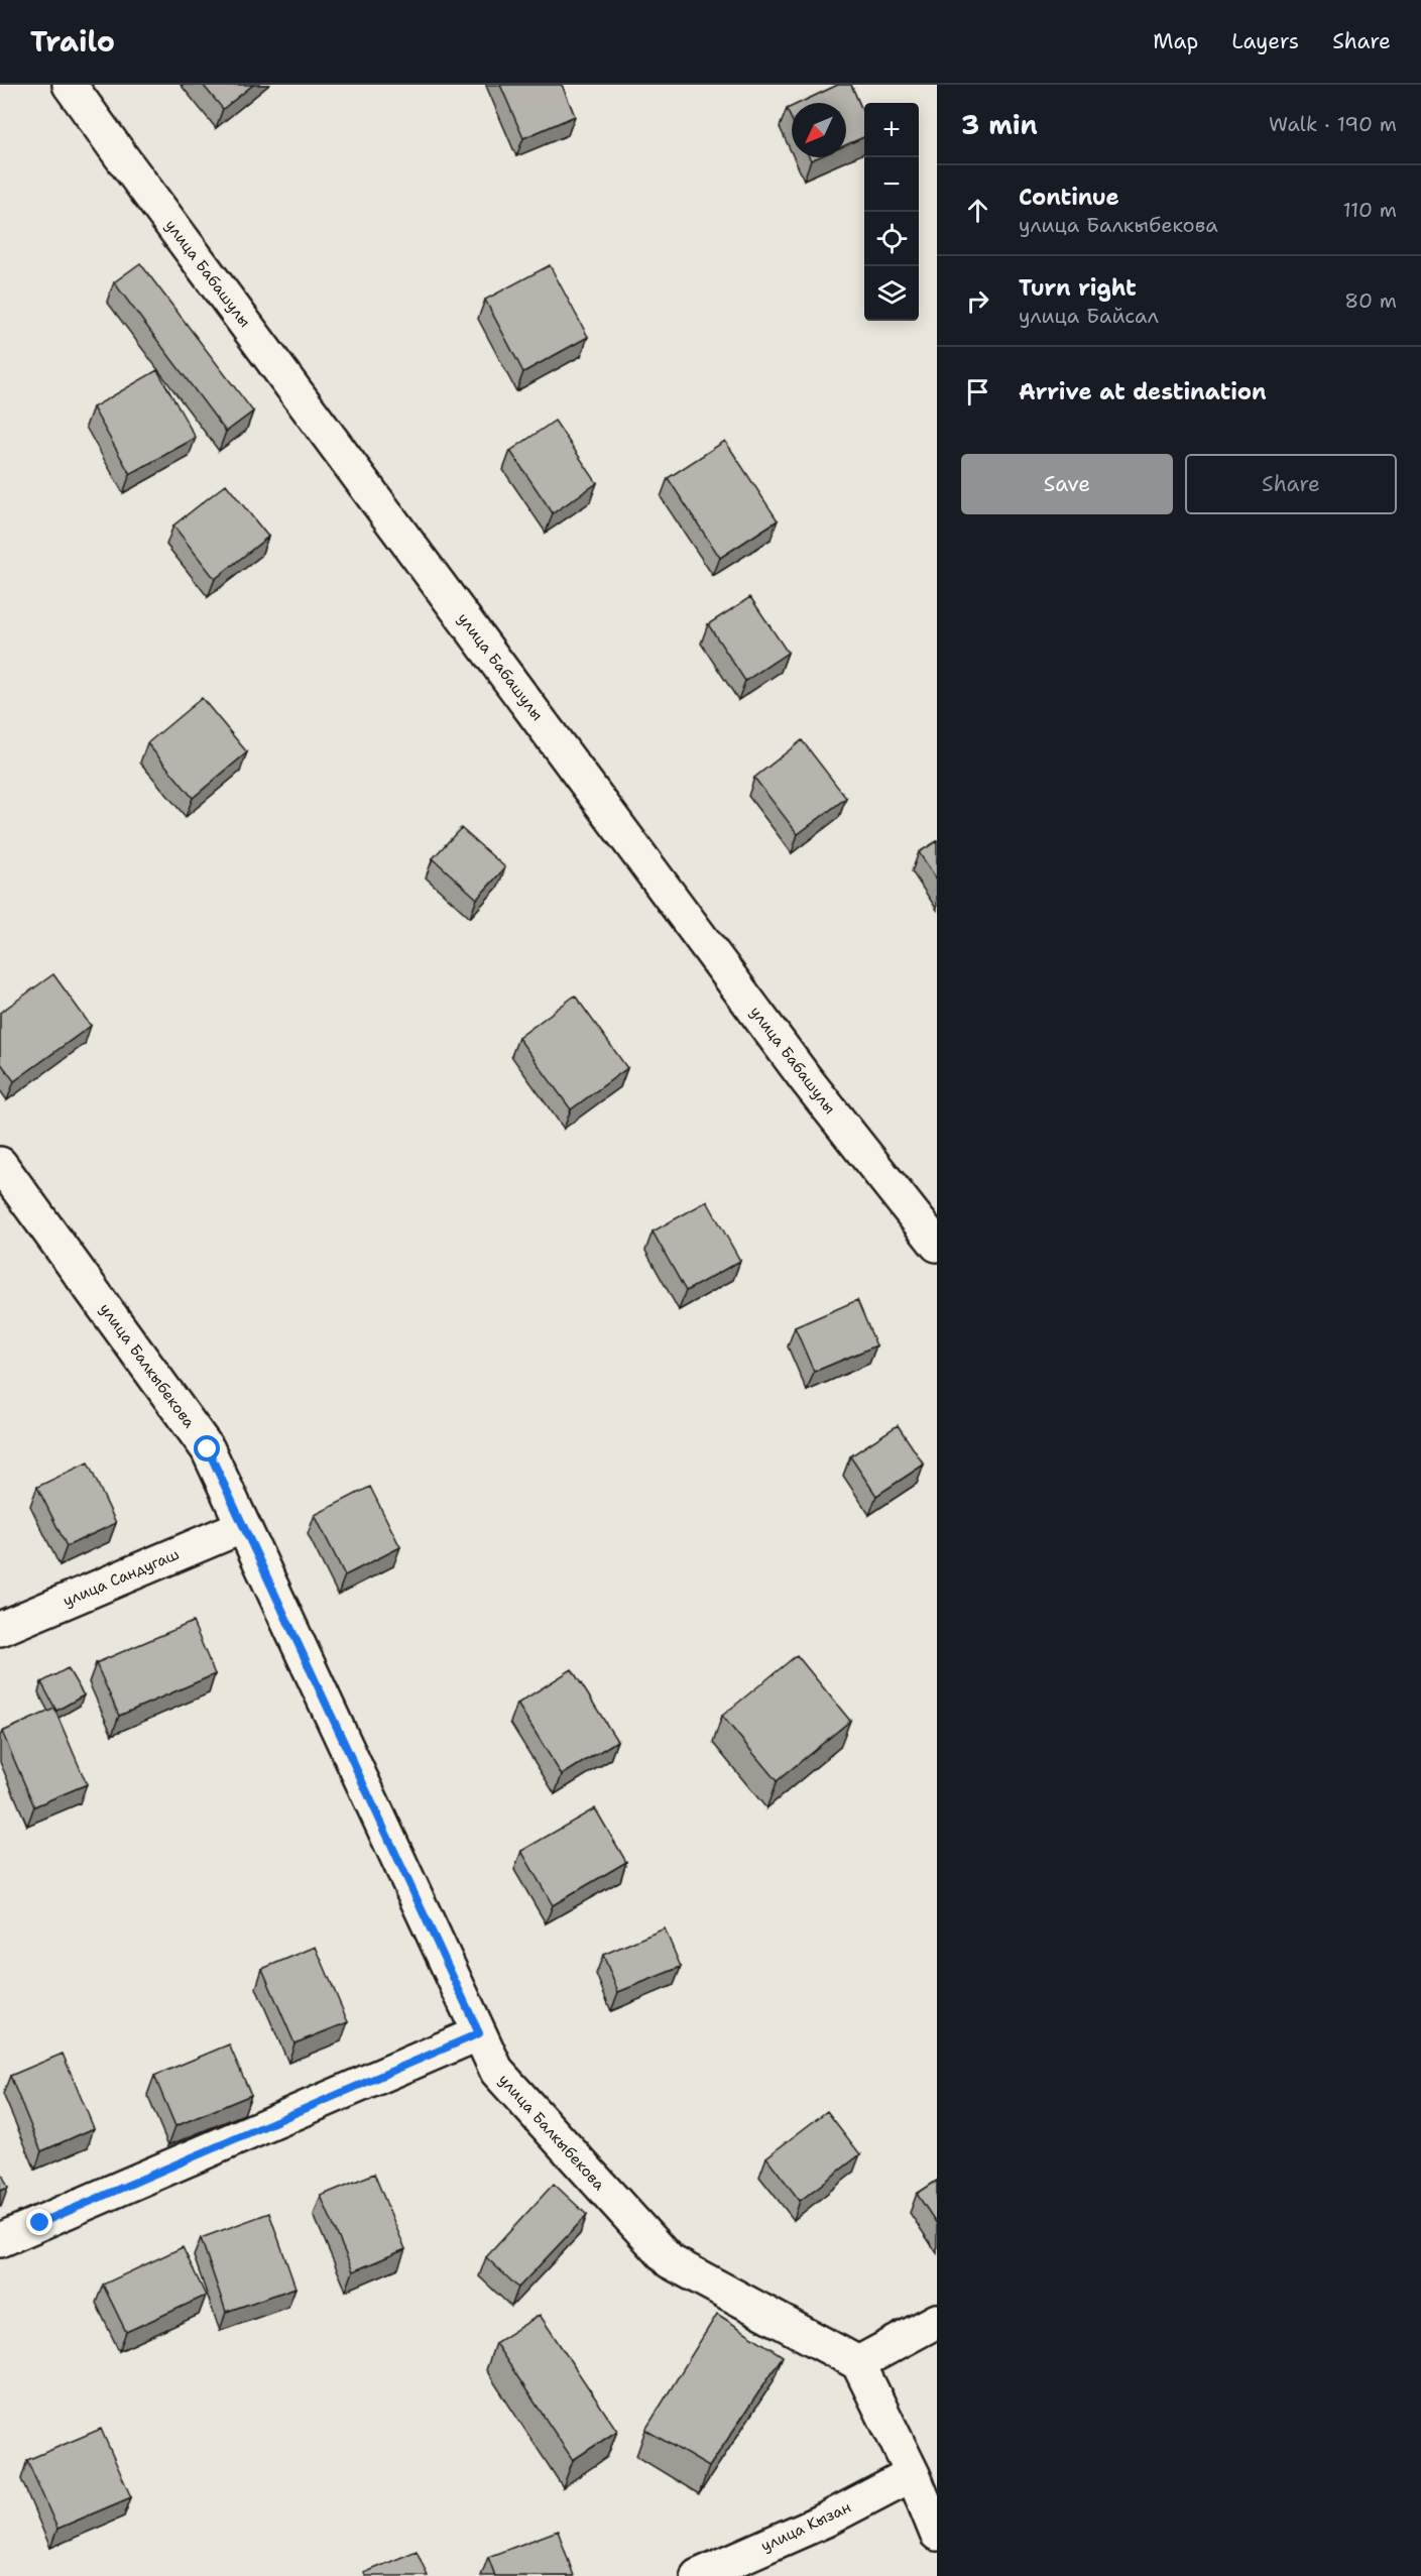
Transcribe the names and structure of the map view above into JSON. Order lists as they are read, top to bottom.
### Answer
{
  "streets": {
    "street": [
      "улица Бабашулы",
      "улица Балкыбекова",
      "улица Сандугаш",
      "улица Кызан"
    ]
  },
  "crossings": [
    ["улица Балкыбекова", "улица Сандугаш"]
  ],
  "north": "bottom left",
  "page": {
    "header": "Trailo",
    "nav": ["Map", "Layers", "Share"],
    "heading": ["3 min", "Walk · 190 m"],
    "map_buttons": ["+", "−"],
    "list": [
      ["Continue", "улица Балкыбекова", "110 m"],
      ["Turn right", "улица Байсал", "80 m"],
      "Arrive at destination"
    ],
    "buttons": ["Save", "Share"]
  }
}
